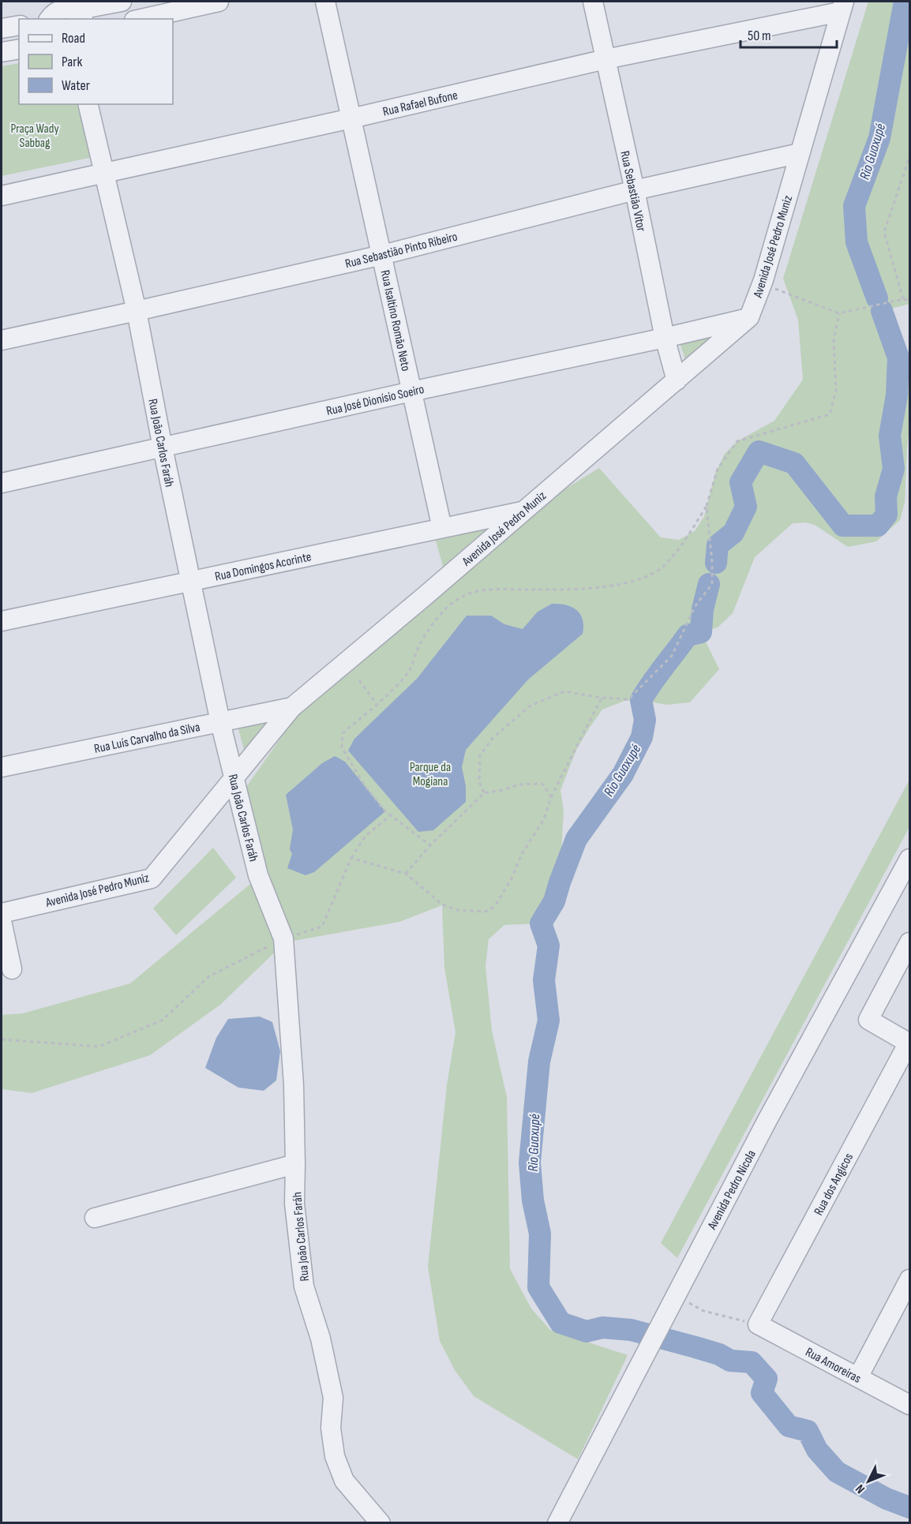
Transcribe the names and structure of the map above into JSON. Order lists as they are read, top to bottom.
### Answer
{
  "streets": {
    "street": [
      "Rua Rafael Bufone",
      "Rua Sebastião Vitor",
      "Avenida José Pedro Muniz",
      "Rua Sebastião Pinto Ribeiro",
      "Rua Isaltino Romão Neto",
      "Rua José Dionísio Soeiro",
      "Rua João Carlos Faráh",
      "Rua Domingos Acorinte",
      "Rua Luís Carvalho da Silva",
      "Rua dos Angicos",
      "Avenida Pedro Nicola",
      "Rua Amoreiras"
    ]
  },
  "crossings": [
    ["Rua Rafael Bufone", "Rua Sebastião Vitor"],
    ["Rua Rafael Bufone", "Avenida José Pedro Muniz"],
    ["Rua Rafael Bufone", "Rua Isaltino Romão Neto"],
    ["Rua Rafael Bufone", "Rua João Carlos Faráh"],
    ["Rua Sebastião Vitor", "Avenida José Pedro Muniz"],
    ["Rua Sebastião Vitor", "Rua Sebastião Pinto Ribeiro"],
    ["Rua Sebastião Vitor", "Rua José Dionísio Soeiro"],
    ["Avenida José Pedro Muniz", "Rua Sebastião Pinto Ribeiro"],
    ["Avenida José Pedro Muniz", "Rua José Dionísio Soeiro"],
    ["Avenida José Pedro Muniz", "Rua João Carlos Faráh"],
    ["Avenida José Pedro Muniz", "Rua Domingos Acorinte"],
    ["Avenida José Pedro Muniz", "Rua Luís Carvalho da Silva"],
    ["Rua Sebastião Pinto Ribeiro", "Rua Isaltino Romão Neto"],
    ["Rua Sebastião Pinto Ribeiro", "Rua João Carlos Faráh"],
    ["Rua Isaltino Romão Neto", "Rua José Dionísio Soeiro"],
    ["Rua Isaltino Romão Neto", "Rua Domingos Acorinte"],
    ["Rua José Dionísio Soeiro", "Rua João Carlos Faráh"],
    ["Rua João Carlos Faráh", "Rua Domingos Acorinte"],
    ["Rua João Carlos Faráh", "Rua Luís Carvalho da Silva"],
    ["Rua dos Angicos", "Rua Amoreiras"]
  ],
  "water": ["Rio Guaxupé"],
  "parks": ["Praça Wady Sabbag", "Parque da Mogiana"],
  "legend": ["Road", "Park", "Water"],
  "scale_bar": "50 m",
  "north": "bottom left"
}
